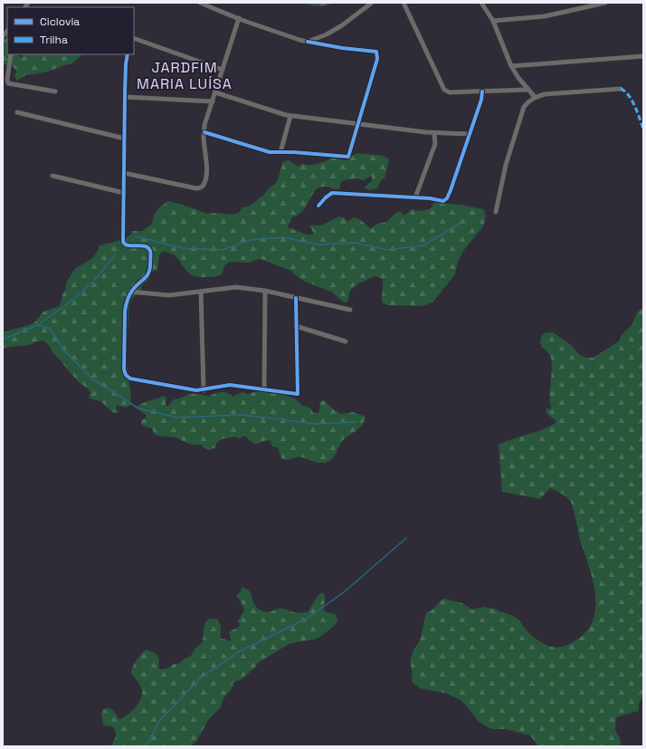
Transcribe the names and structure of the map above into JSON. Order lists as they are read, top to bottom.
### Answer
{
  "districts": ["JARDFIM MARIA LUÍSA"],
  "legend": ["Ciclovia", "Trilha"]
}
